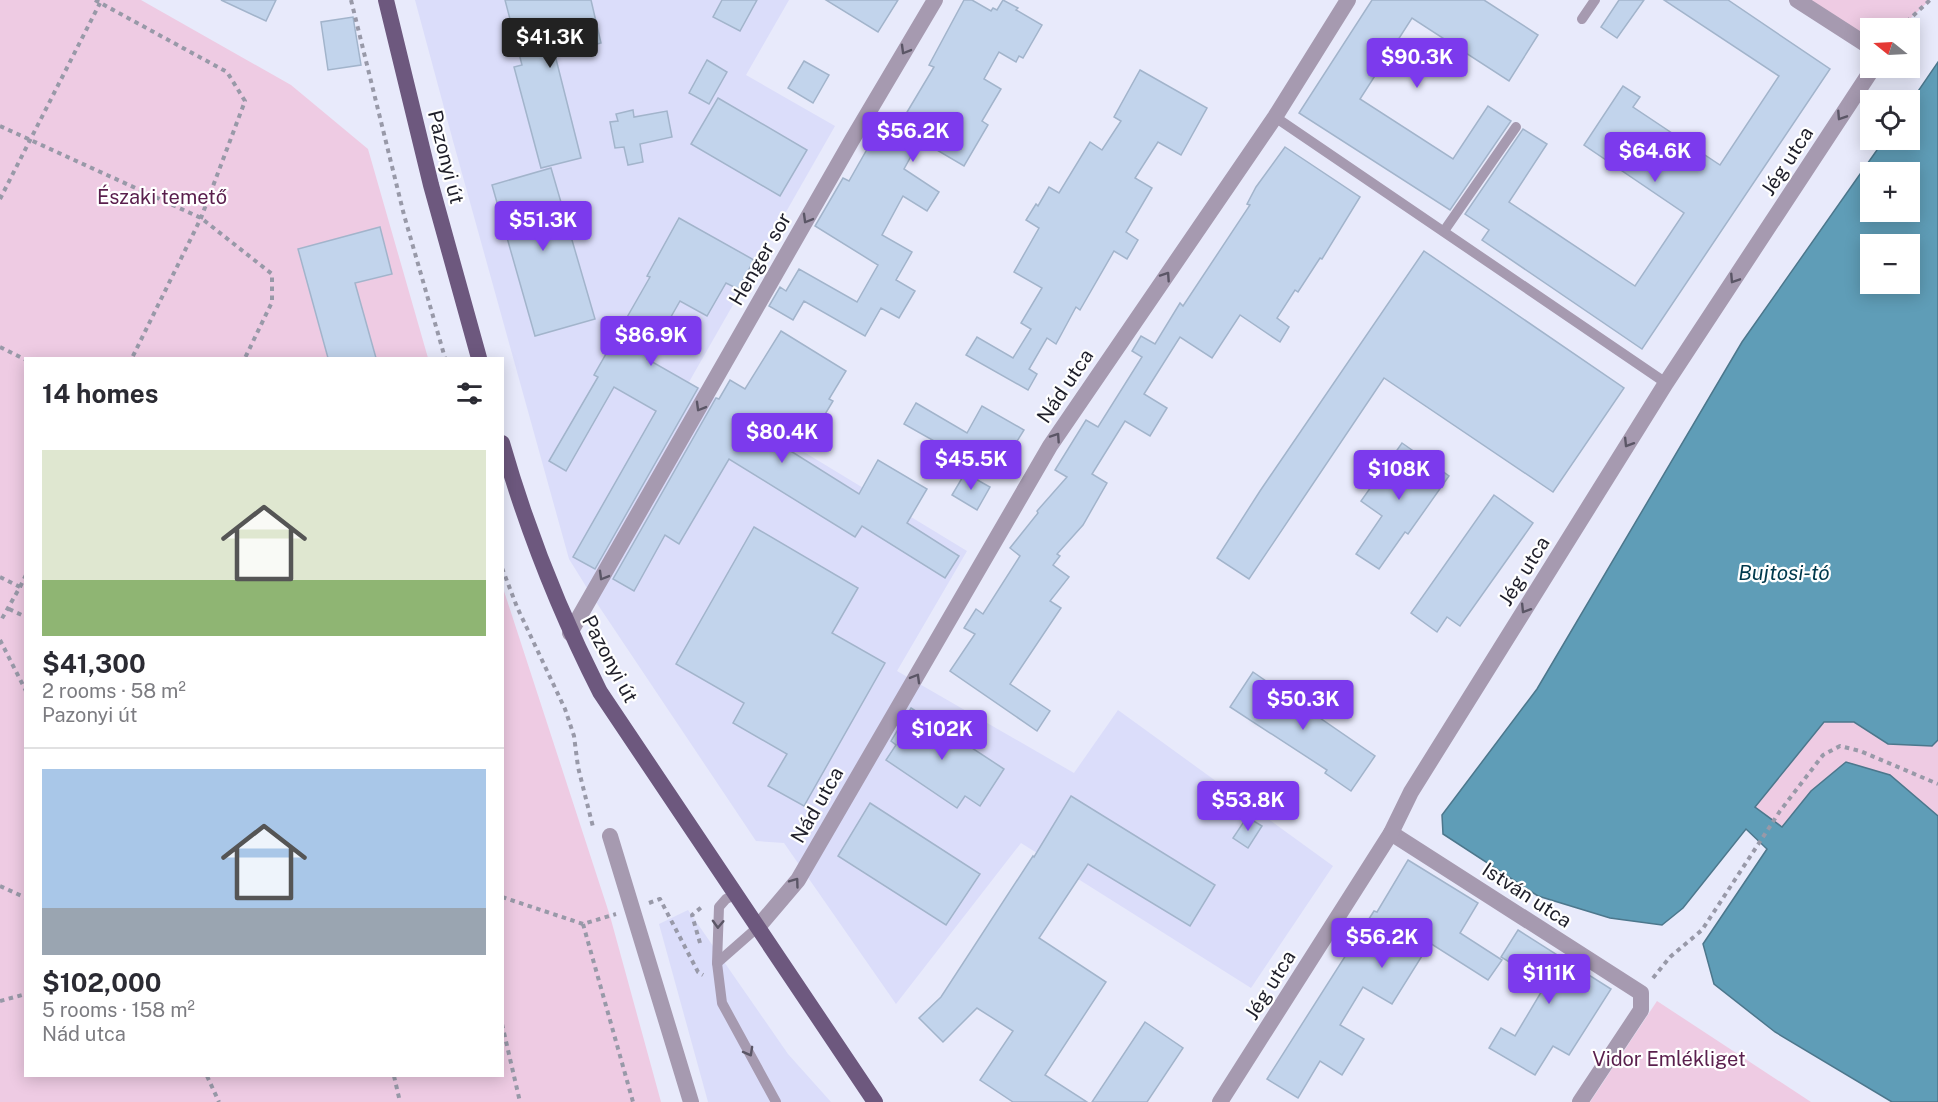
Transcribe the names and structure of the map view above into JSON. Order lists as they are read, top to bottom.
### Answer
{
  "streets": {
    "main road": ["Pazonyi út"],
    "street": [
      "Jég utca",
      "Henger sor",
      "Nád utca",
      "István utca"
    ]
  },
  "crossings": [
    ["Pazonyi út", "Henger sor"],
    ["Pazonyi út", "Nád utca"],
    ["Jég utca", "István utca"]
  ],
  "one_way": ["Jég utca", "Henger sor", "Nád utca"],
  "water": ["Bujtosi-tó"],
  "parks": ["Északi temető", "Vidor Emlékliget"],
  "north": "left",
  "page": {
    "map_buttons": ["+", "−"],
    "price": [
      "$41.3K",
      "$90.3K",
      "$56.2K",
      "$64.6K",
      "$51.3K",
      "$86.9K",
      "$80.4K",
      "$45.5K",
      "$108K",
      "$50.3K",
      "$102K",
      "$53.8K",
      "$56.2K",
      "$111K"
    ],
    "heading": "14 homes",
    "list": [
      {
        "name": "$41,300",
        "note": "2 rooms · 58 m² · Pazonyi út"
      },
      {
        "name": "$102,000",
        "note": "5 rooms · 158 m² · Nád utca"
      }
    ]
  }
}
